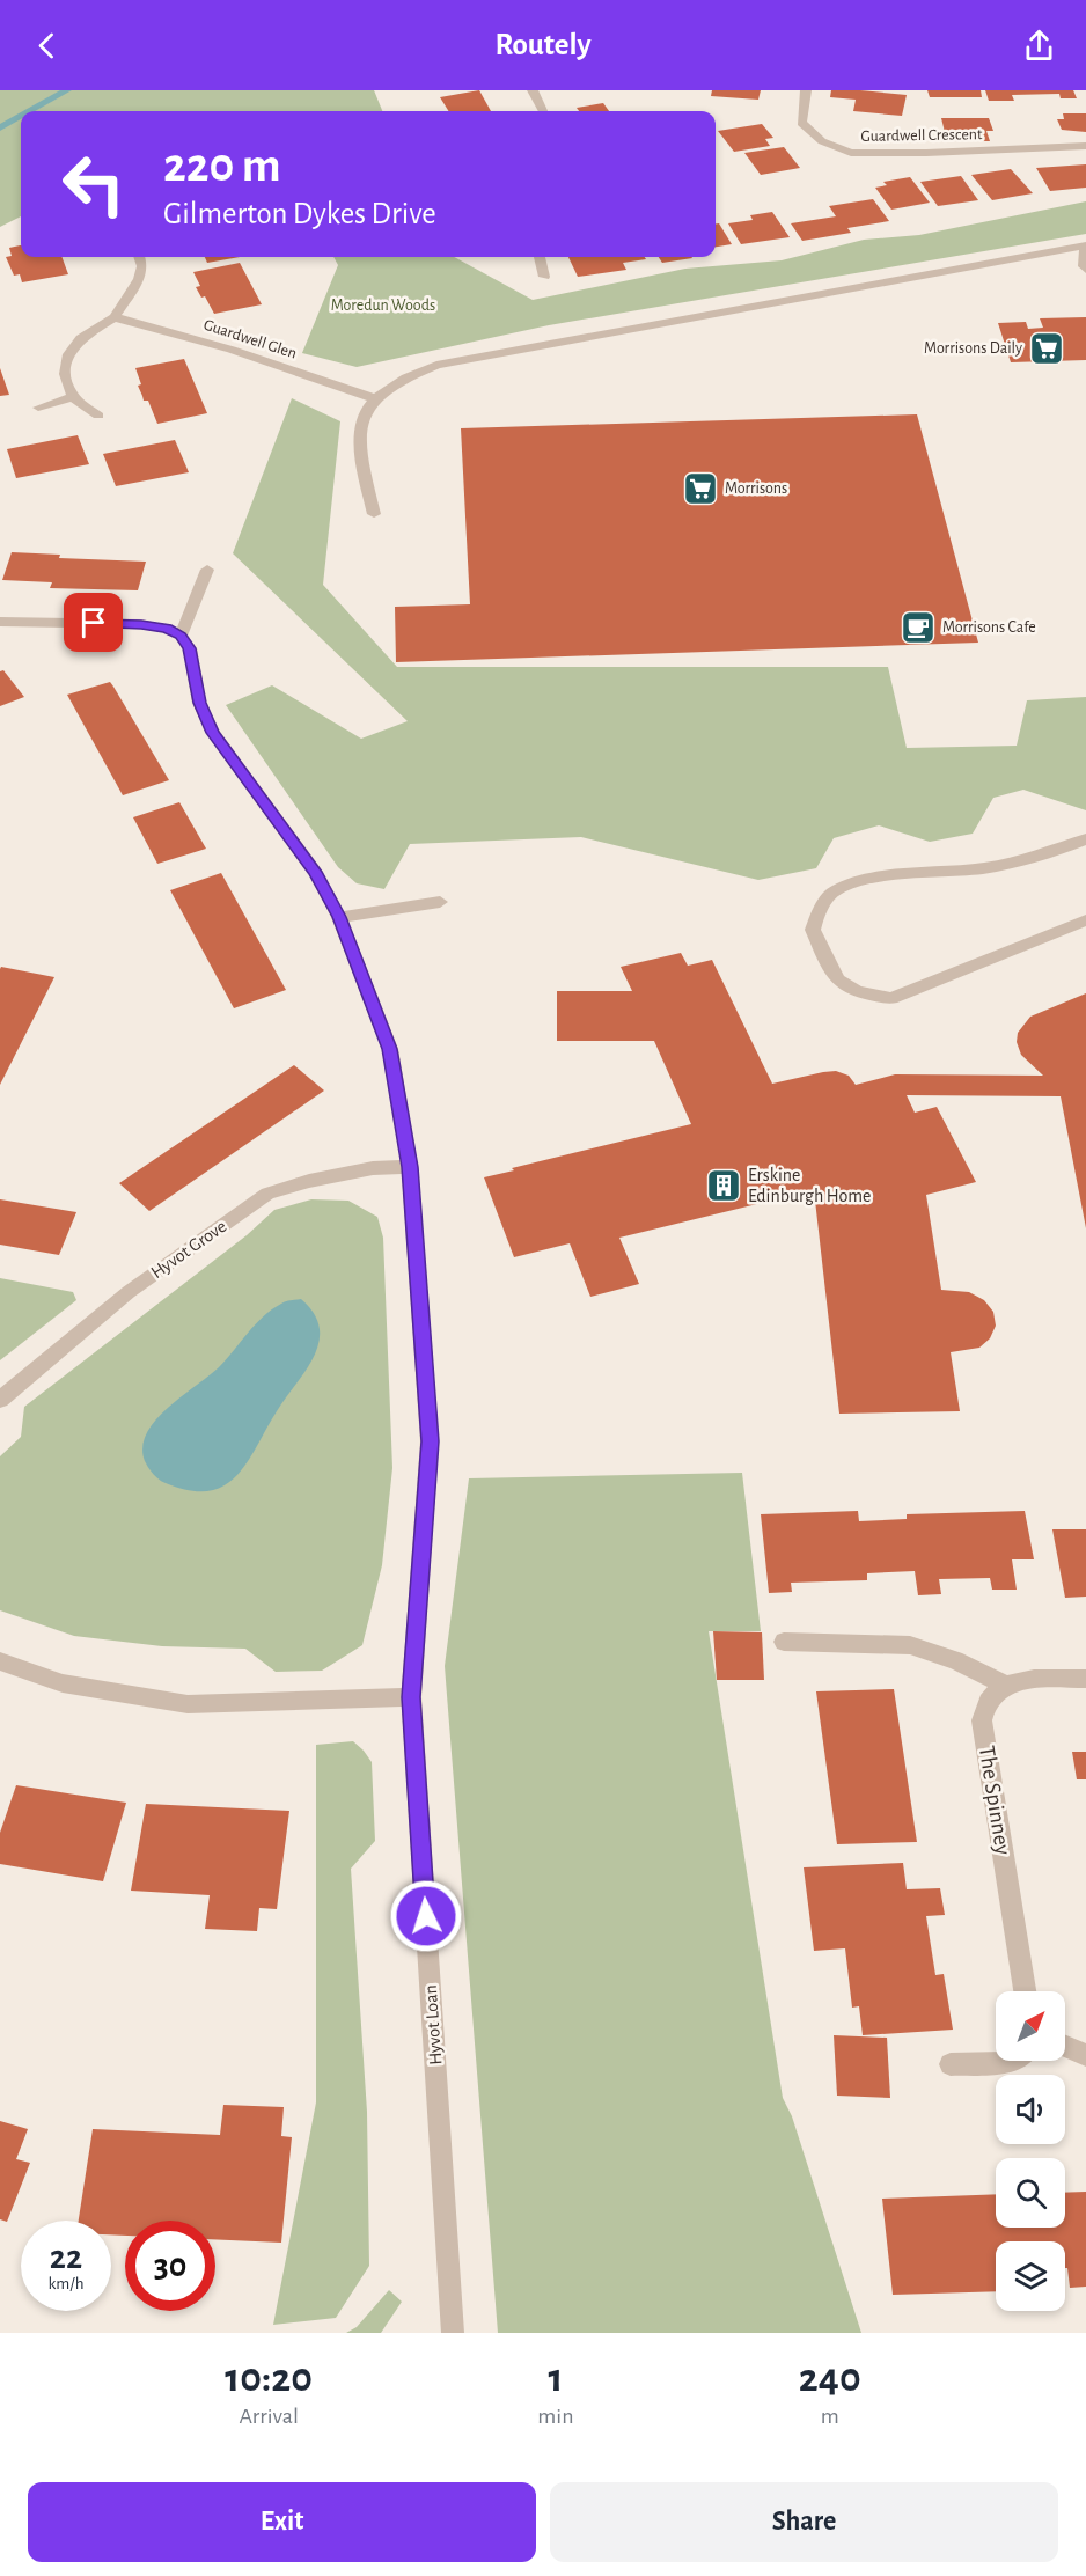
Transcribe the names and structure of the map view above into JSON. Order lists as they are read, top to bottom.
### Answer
{
  "streets": {
    "street": [
      "Guardwell Crescent",
      "Guardwell Glen",
      "Hyvot Grove",
      "The Spinney",
      "Hyvot Loan"
    ]
  },
  "crossings": [
    ["Hyvot Grove", "Hyvot Loan"]
  ],
  "parks": ["Moredun Woods"],
  "places": {
    "supermarket": ["Morrisons Daily", "Morrisons"],
    "cafe": ["Morrisons Cafe"],
    "building": ["Erskine Edinburgh Home"]
  },
  "north": "top right",
  "page": {
    "header": "Routely",
    "turn": ["220 m", "Gilmerton Dykes Drive"],
    "speed": "22 km/h",
    "limit": "30",
    "eta": [
      "10:20",
      "Arrival",
      "1",
      "min",
      "240",
      "m"
    ],
    "buttons": ["Exit", "Share"]
  }
}
